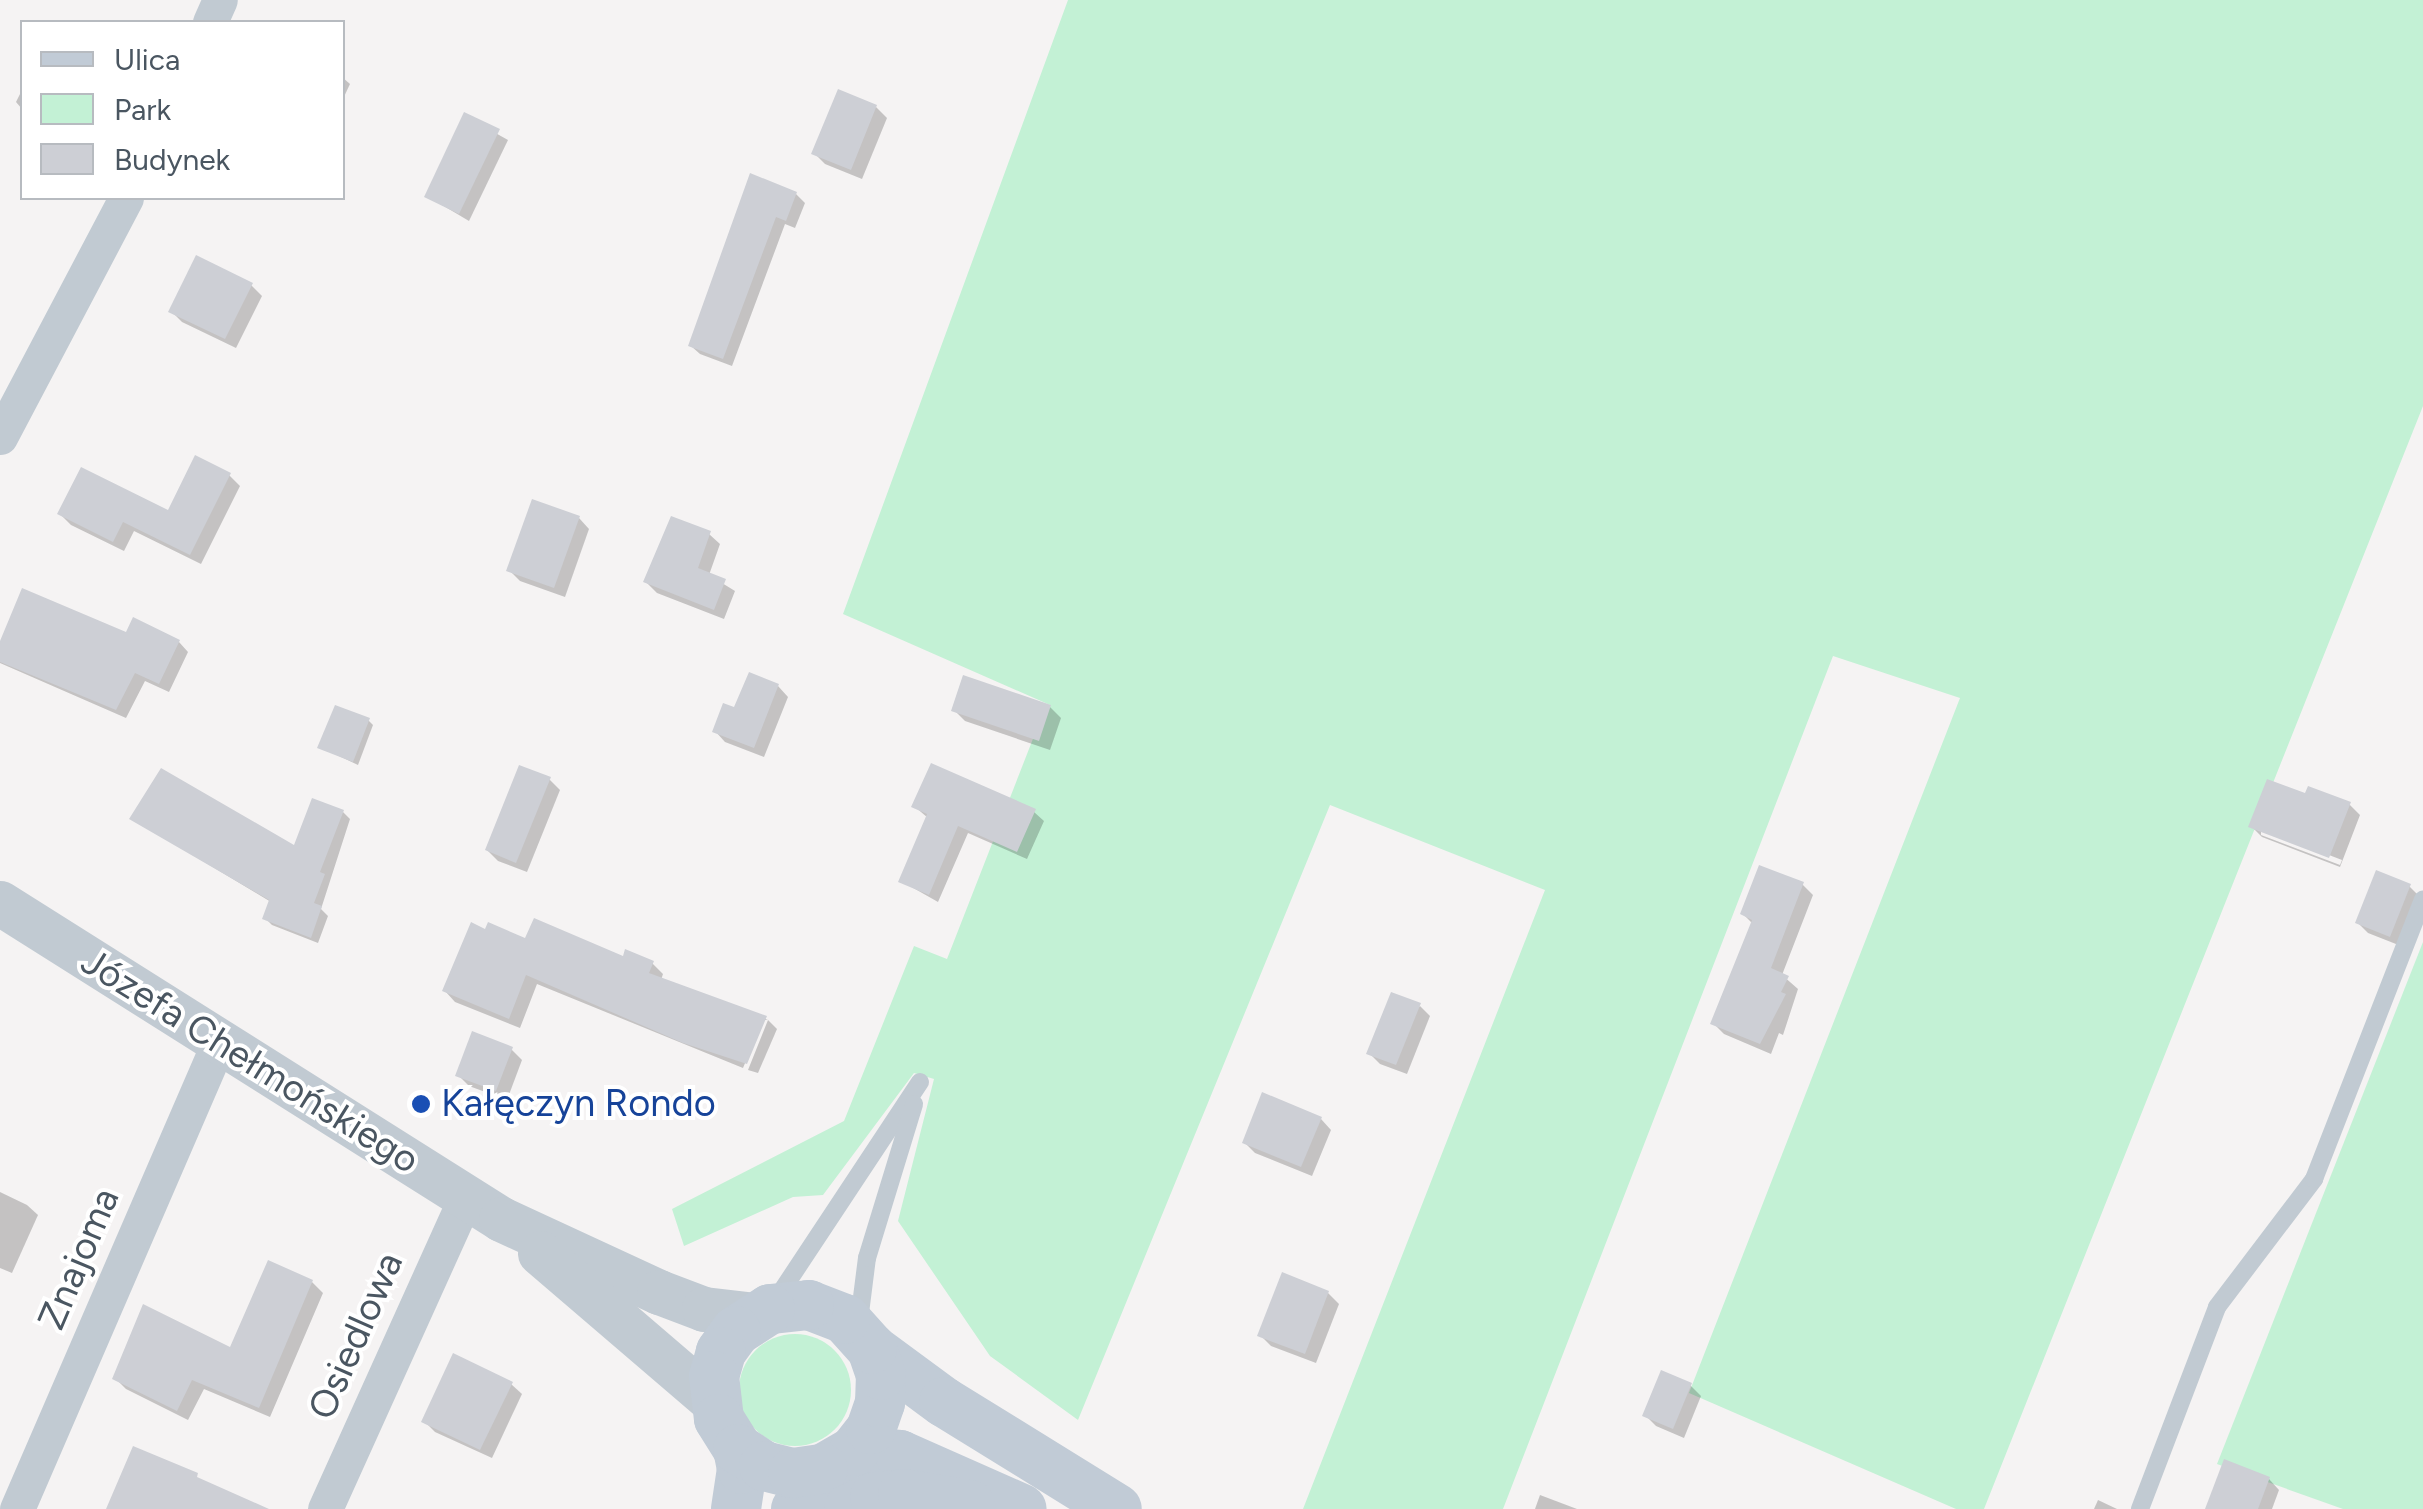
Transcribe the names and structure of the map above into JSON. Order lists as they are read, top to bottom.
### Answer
{
  "streets": {
    "street": ["Józefa Chełmońskiego", "Znajoma", "Osiedlowa"]
  },
  "crossings": [
    ["Józefa Chełmońskiego", "Znajoma"],
    ["Józefa Chełmońskiego", "Osiedlowa"]
  ],
  "places": ["Kałęczyn Rondo"],
  "legend": ["Ulica", "Park", "Budynek"]
}
